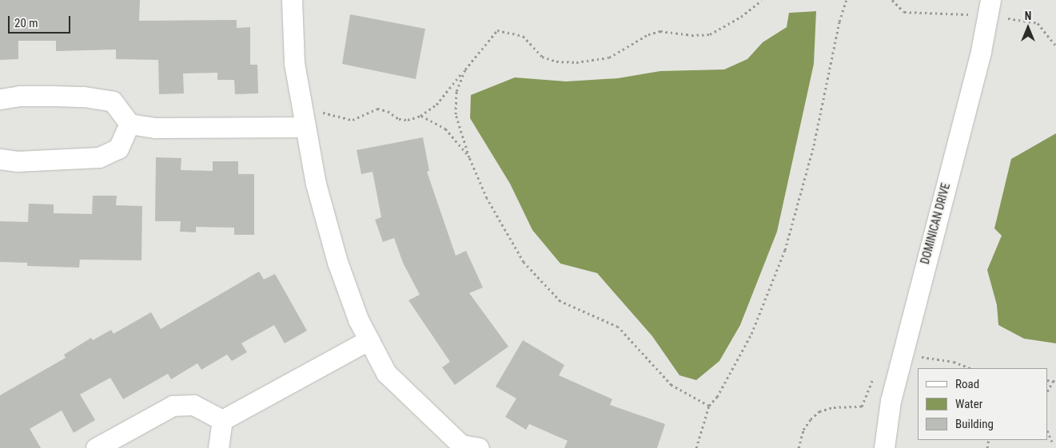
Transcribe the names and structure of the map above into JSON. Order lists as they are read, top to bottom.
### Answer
{
  "streets": {
    "street": ["DOMINICAN DRIVE"]
  },
  "legend": ["Road", "Water", "Building"],
  "scale_bar": "20 m",
  "north": "top"
}
